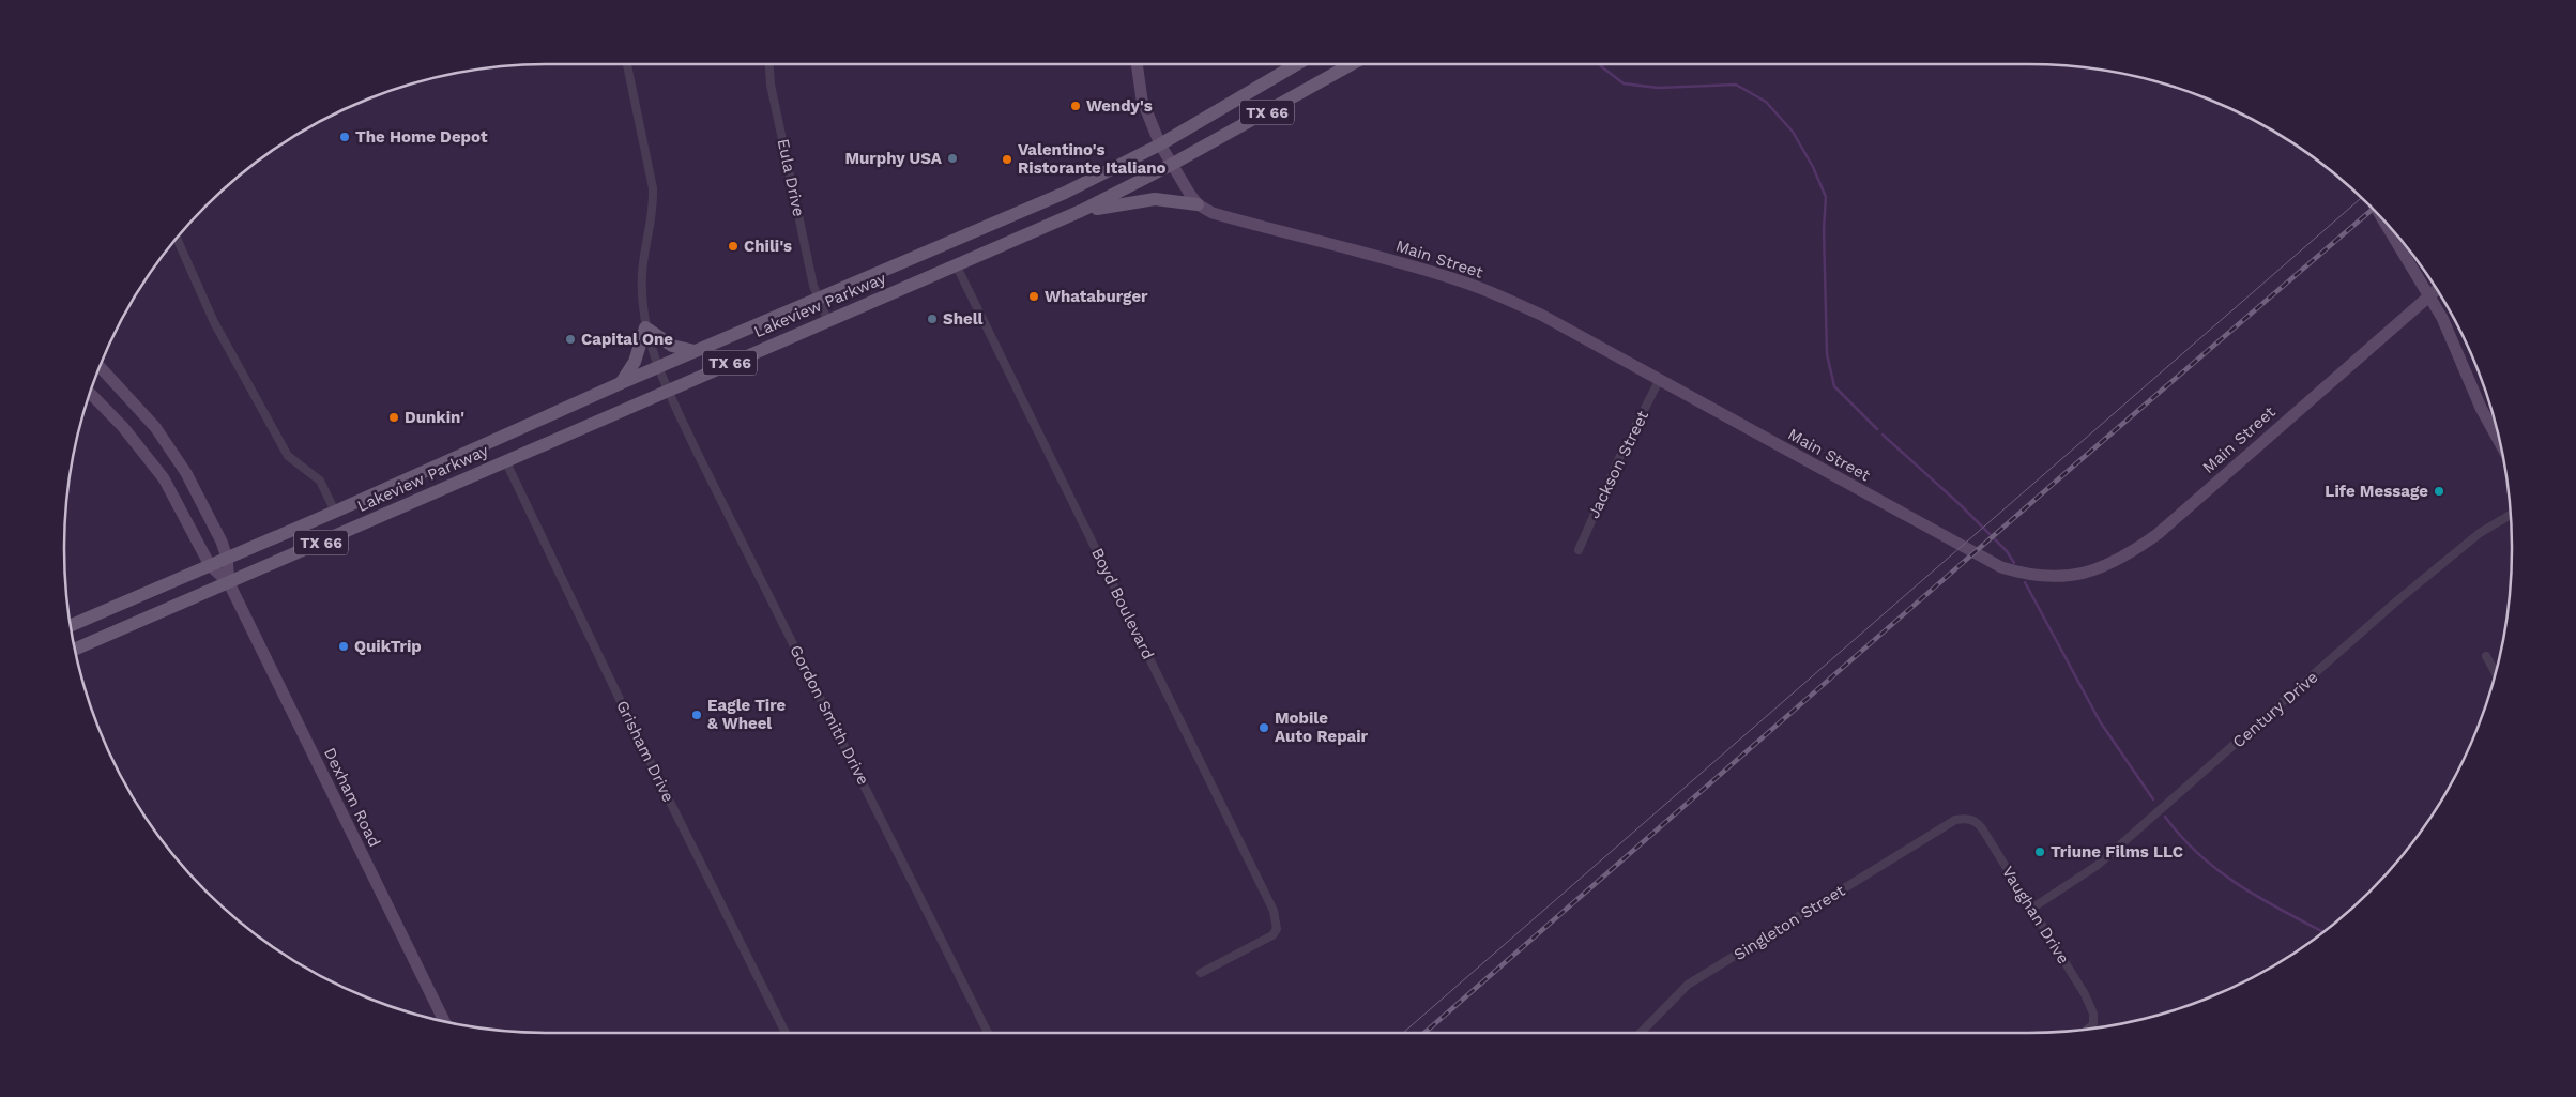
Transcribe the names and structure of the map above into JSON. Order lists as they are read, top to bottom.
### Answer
{
  "streets": {
    "main road": ["TX 66", "Lakeview Parkway"],
    "street": [
      "Eula Drive",
      "Main Street",
      "Jackson Street",
      "Boyd Boulevard",
      "Century Drive",
      "Gordon Smith Drive",
      "Grisham Drive",
      "Dexham Road",
      "Vaughan Drive",
      "Singleton Street"
    ]
  },
  "crossings": [
    ["Eula Drive", "Lakeview Parkway"],
    ["Main Street", "Jackson Street"],
    ["Lakeview Parkway", "Boyd Boulevard"],
    ["Lakeview Parkway", "Gordon Smith Drive"],
    ["Lakeview Parkway", "Grisham Drive"],
    ["Lakeview Parkway", "Dexham Road"],
    ["Century Drive", "Vaughan Drive"],
    ["Vaughan Drive", "Singleton Street"]
  ],
  "places": [
    "Wendy's",
    "The Home Depot",
    "Murphy USA",
    "Valentino's Ristorante Italiano",
    "Chili's",
    "Whataburger",
    "Shell",
    "Capital One",
    "Dunkin'",
    "Life Message",
    "QuikTrip",
    "Eagle Tire & Wheel",
    "Mobile Auto Repair",
    "Triune Films LLC"
  ]
}
